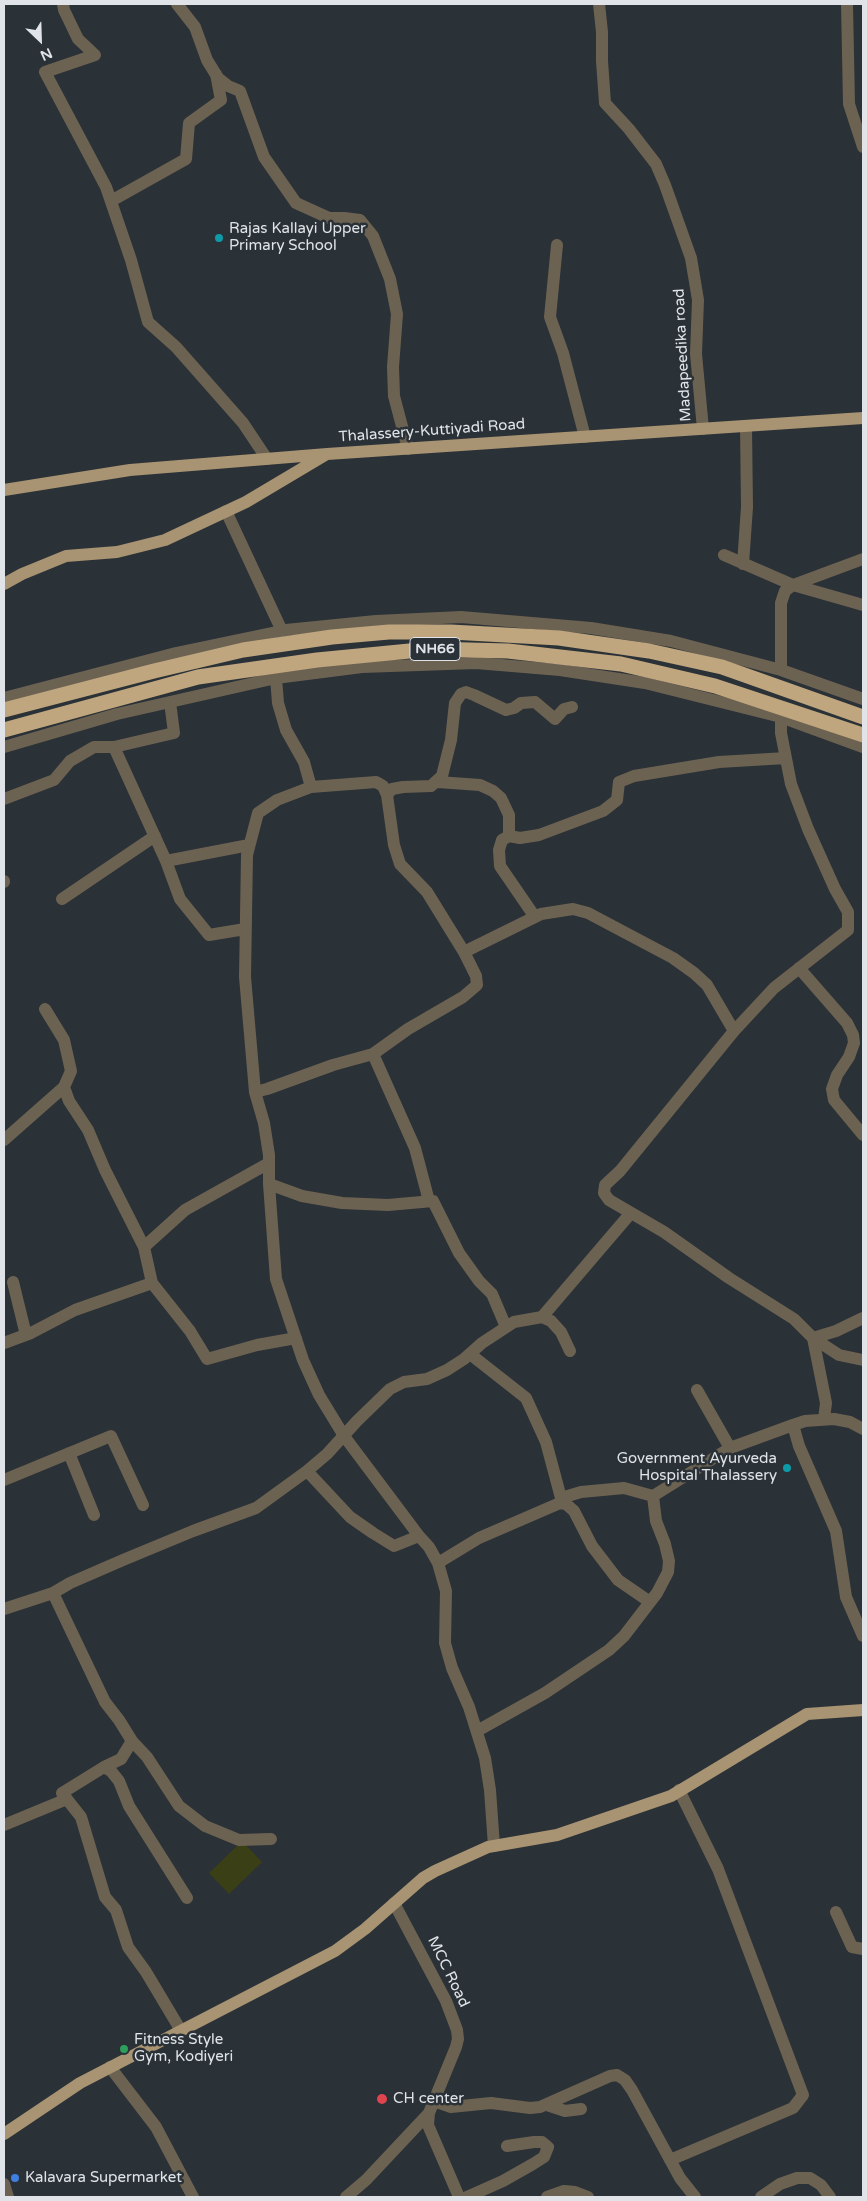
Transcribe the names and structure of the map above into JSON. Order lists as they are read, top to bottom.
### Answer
{
  "streets": {
    "highway": ["NH66"],
    "main road": ["Thalassery-Kuttiyadi Road"],
    "street": ["Madapeedika road", "MCC Road"]
  },
  "crossings": [
    ["Madapeedika road", "Thalassery-Kuttiyadi Road"]
  ],
  "places": [
    "Rajas Kallayi Upper Primary School",
    "Government Ayurveda Hospital Thalassery",
    "Fitness Style Gym, Kodiyeri",
    "CH center",
    "Kalavara Supermarket"
  ],
  "north": "bottom right"
}
